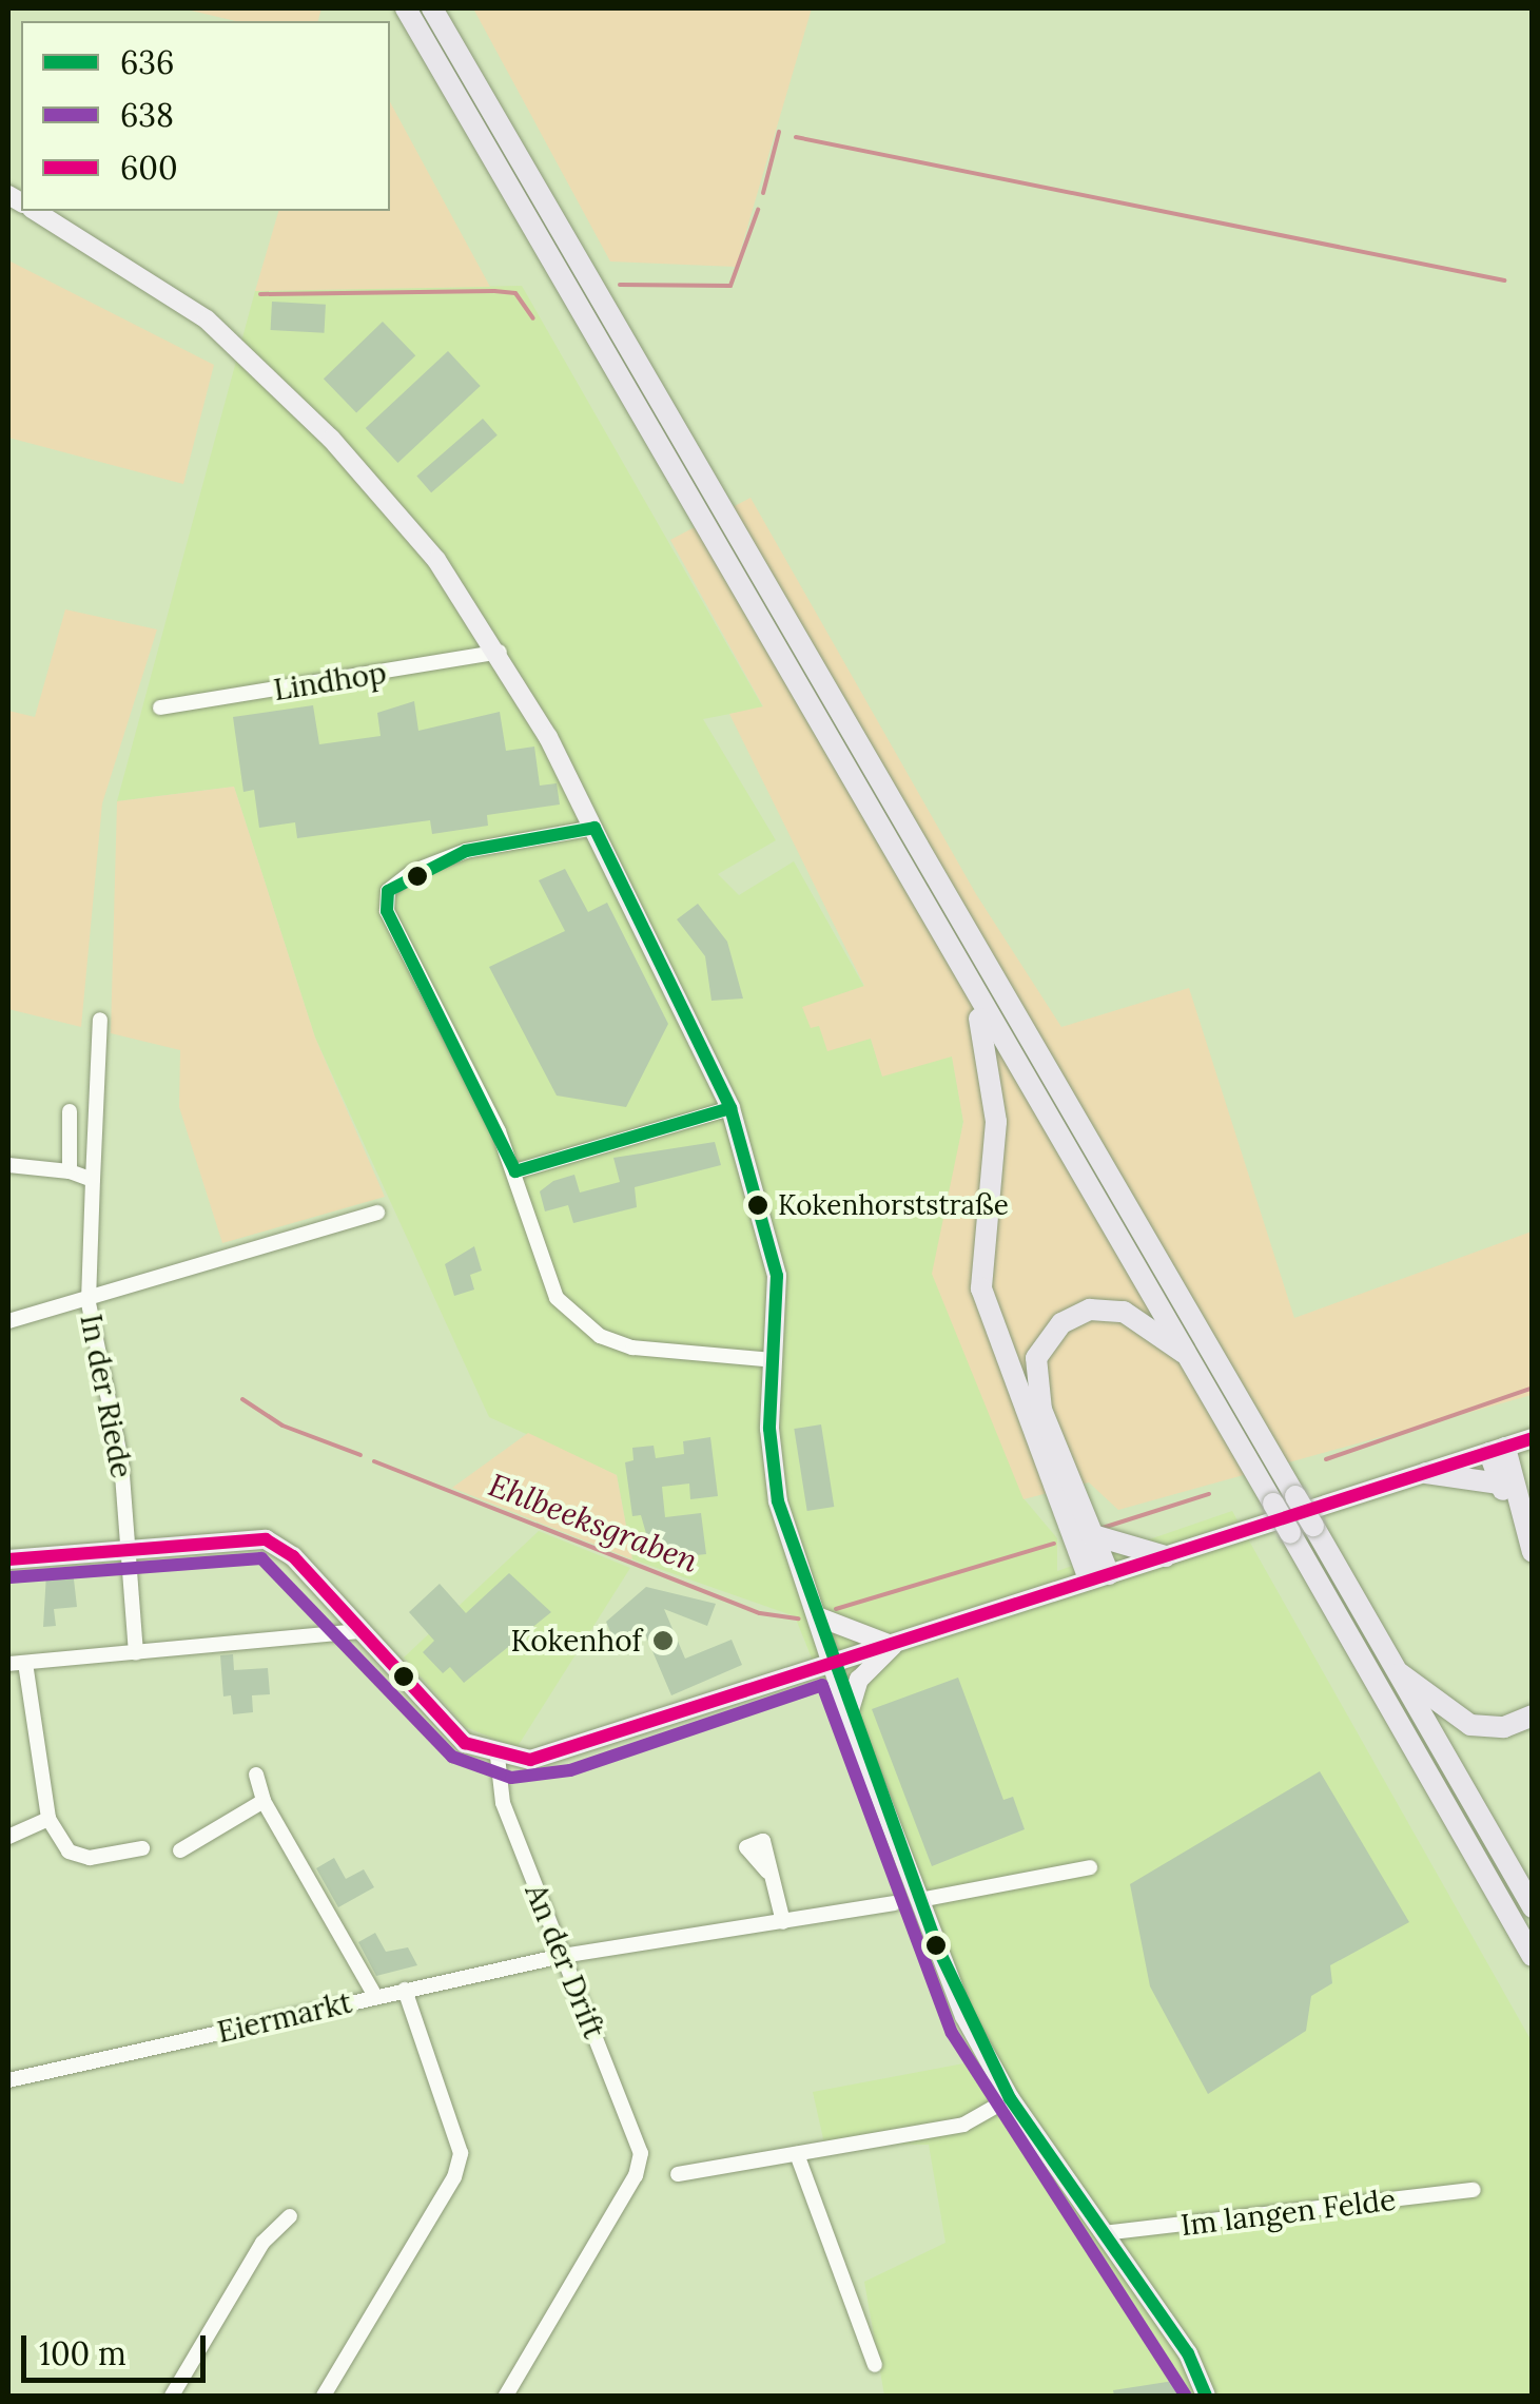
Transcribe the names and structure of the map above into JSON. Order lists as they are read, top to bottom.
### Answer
{
  "streets": {
    "street": [
      "Lindhop",
      "In der Riede",
      "An der Drift",
      "Eiermarkt",
      "Im langen Felde"
    ]
  },
  "crossings": [
    ["An der Drift", "Eiermarkt"]
  ],
  "water": ["Ehlbeeksgraben"],
  "places": ["Kokenhorststraße", "Kokenhof"],
  "lines": ["transit line 636", "transit line 600", "transit line 638"],
  "legend": ["636", "638", "600"],
  "scale_bar": "100 m"
}
